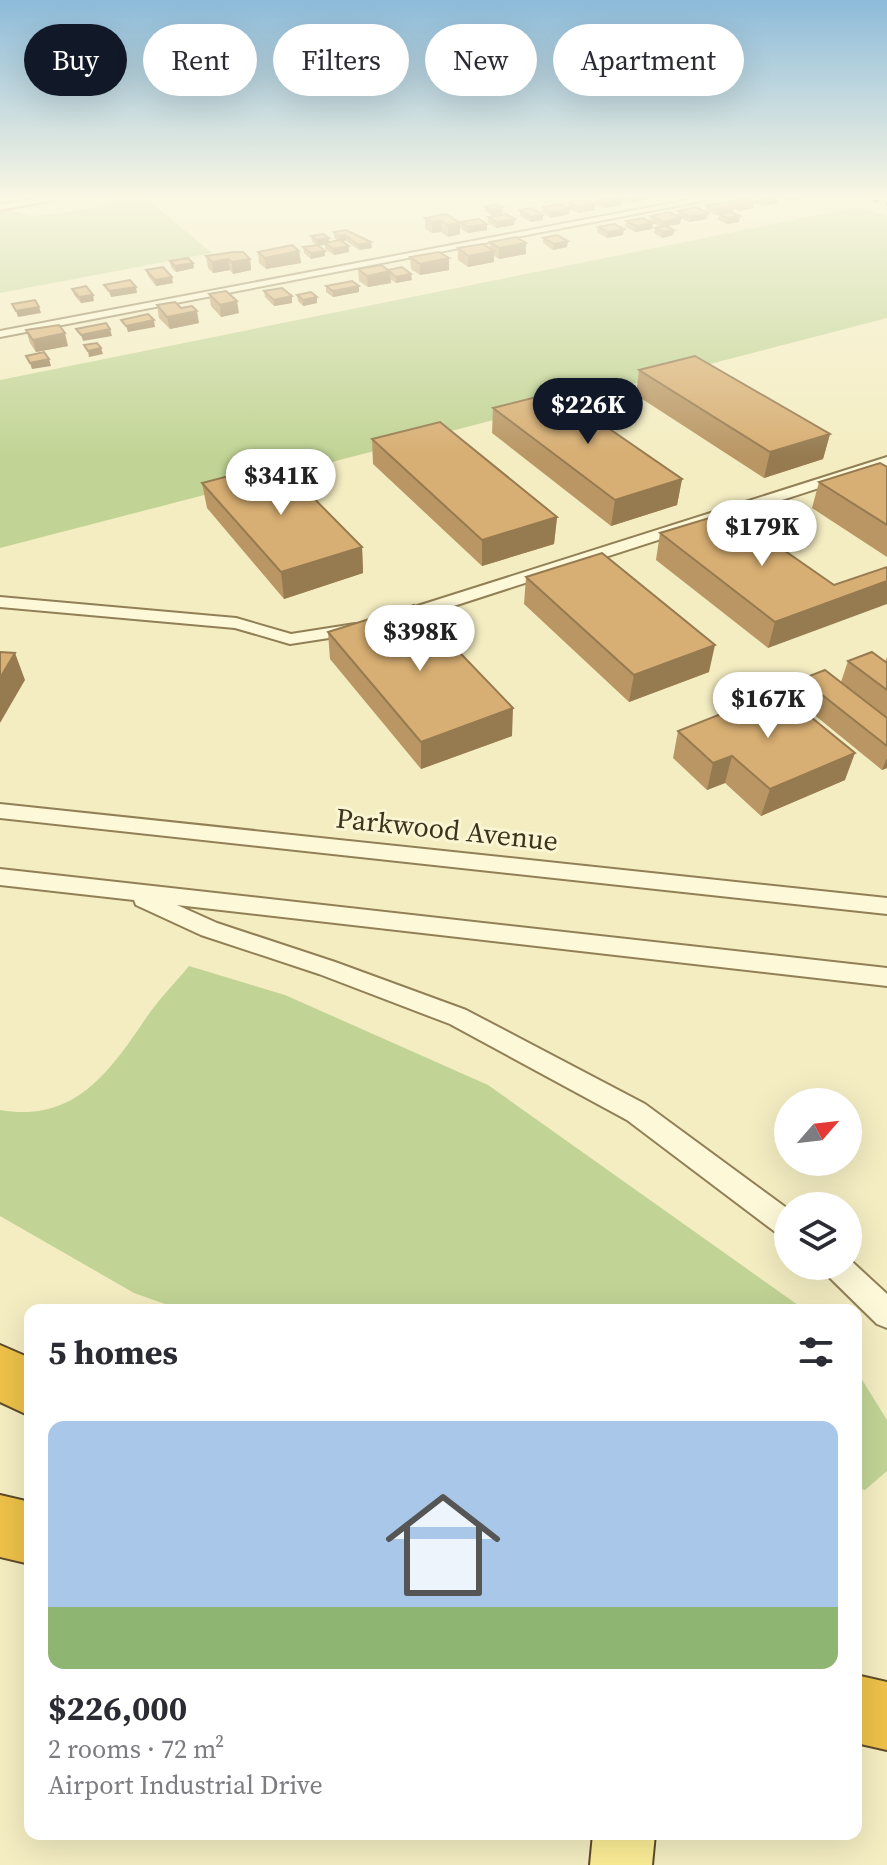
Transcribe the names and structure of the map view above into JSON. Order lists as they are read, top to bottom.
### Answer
{
  "streets": {
    "street": ["Parkwood Avenue"]
  },
  "north": "top right",
  "page": {
    "chip": [
      "Buy",
      "Rent",
      "Filters",
      "New",
      "Apartment"
    ],
    "price": [
      "$226K",
      "$341K",
      "$179K",
      "$398K",
      "$167K"
    ],
    "heading": "5 homes",
    "list": [
      {
        "name": "$226,000",
        "note": "2 rooms · 72 m² · Airport Industrial Drive"
      }
    ]
  }
}
